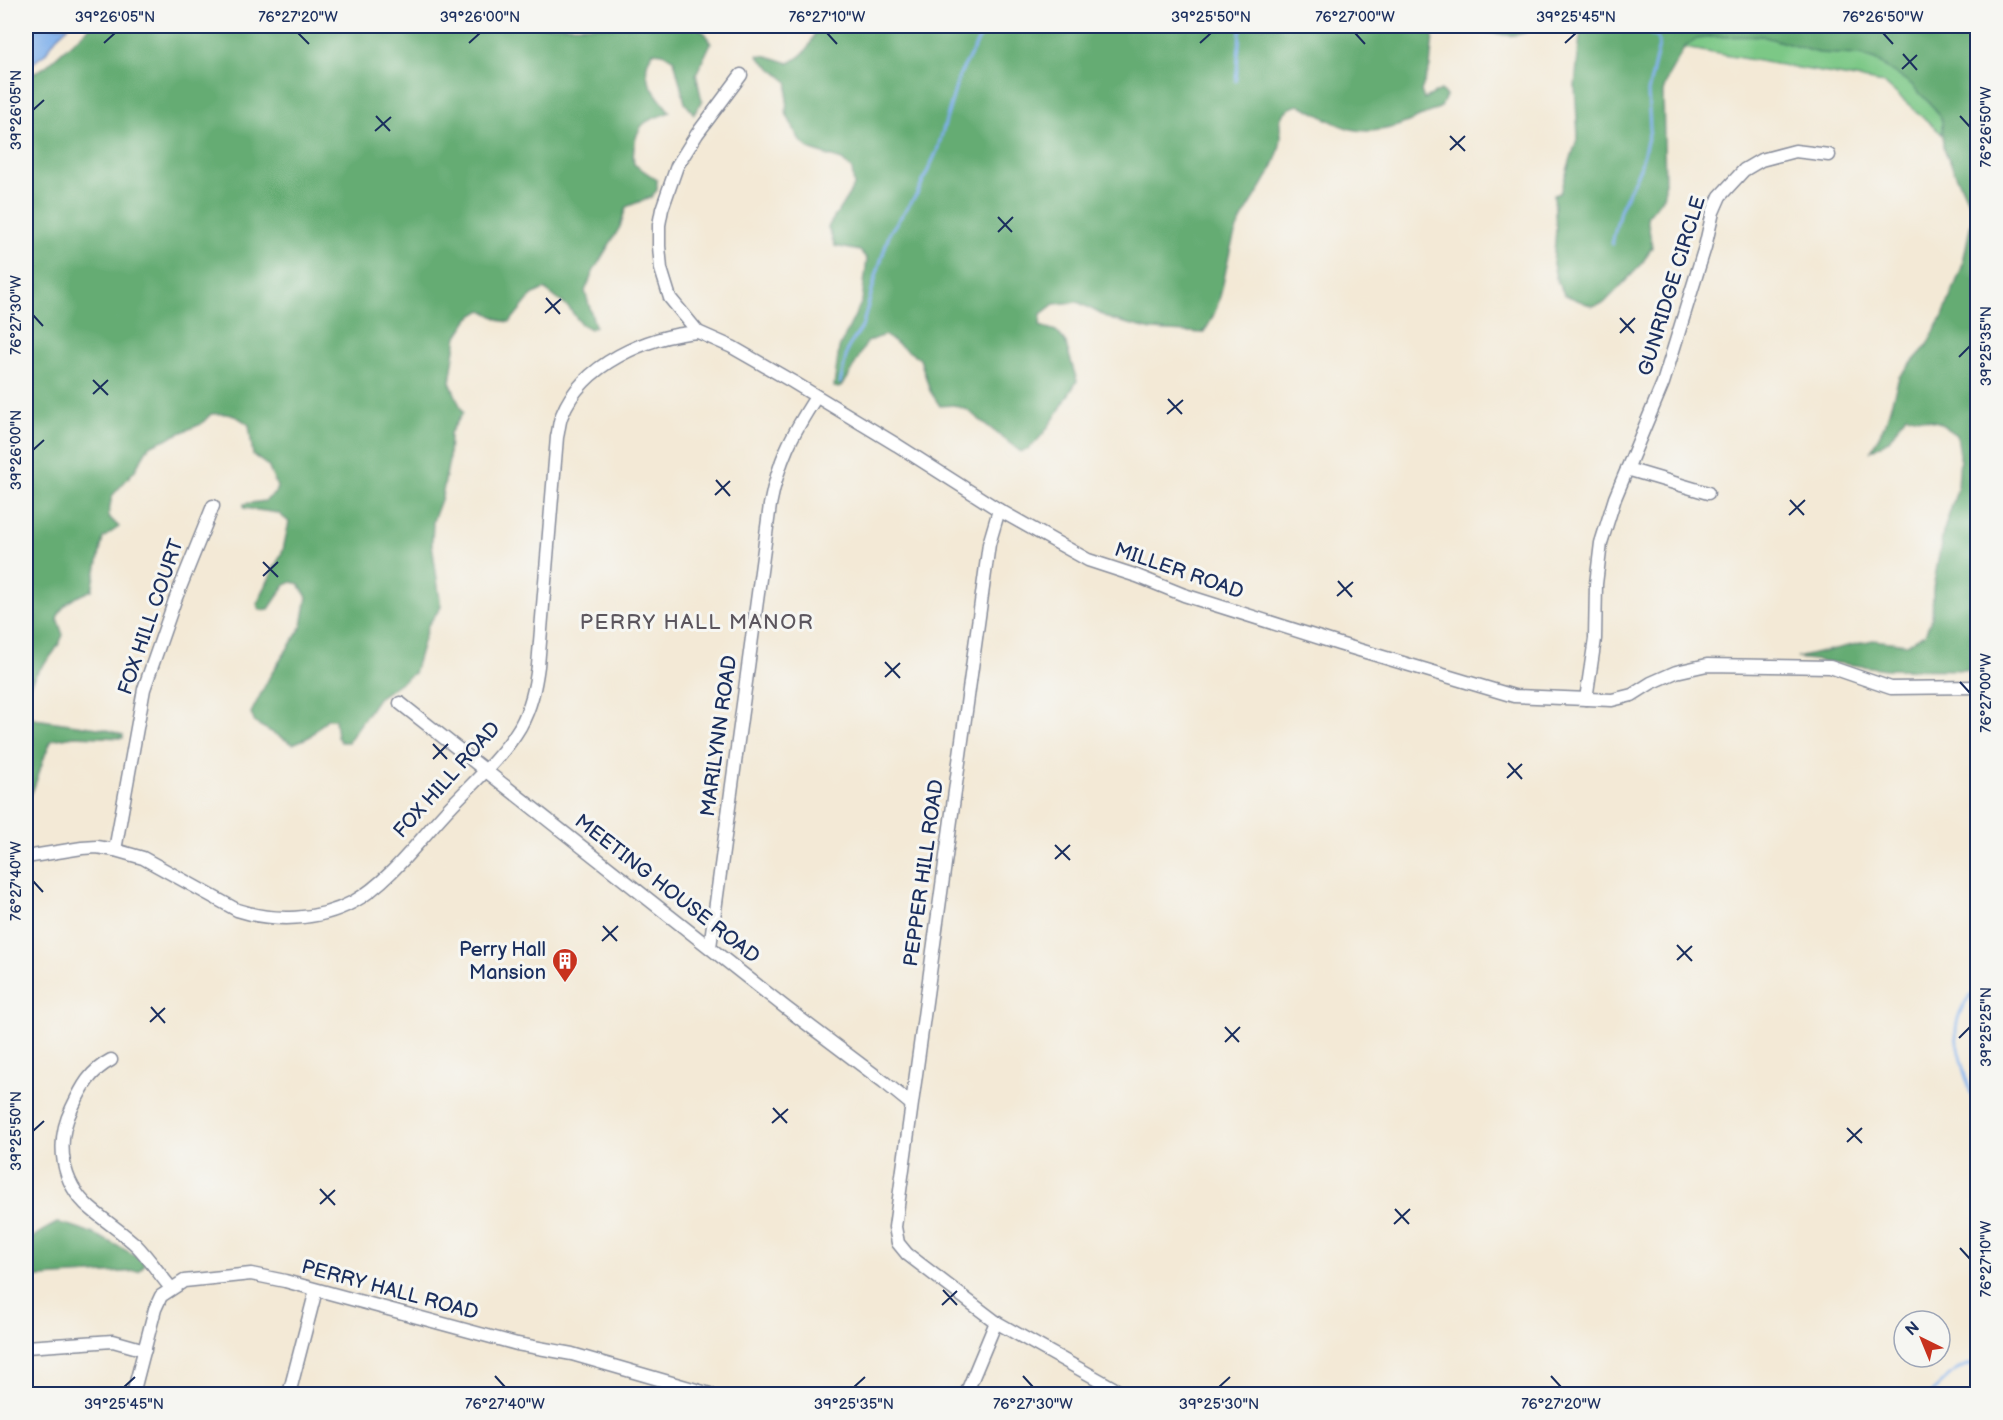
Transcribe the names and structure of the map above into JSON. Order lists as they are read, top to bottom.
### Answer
{
  "streets": {
    "street": [
      "GUNRIDGE CIRCLE",
      "MILLER ROAD",
      "FOX HILL COURT",
      "MARILYNN ROAD",
      "FOX HILL ROAD",
      "PEPPER HILL ROAD",
      "MEETING HOUSE ROAD",
      "PERRY HALL ROAD"
    ]
  },
  "crossings": [
    ["GUNRIDGE CIRCLE", "MILLER ROAD"],
    ["MILLER ROAD", "MARILYNN ROAD"],
    ["MILLER ROAD", "FOX HILL ROAD"],
    ["MILLER ROAD", "PEPPER HILL ROAD"],
    ["FOX HILL COURT", "FOX HILL ROAD"],
    ["MARILYNN ROAD", "MEETING HOUSE ROAD"],
    ["FOX HILL ROAD", "MEETING HOUSE ROAD"],
    ["PEPPER HILL ROAD", "MEETING HOUSE ROAD"]
  ],
  "districts": ["PERRY HALL MANOR"],
  "places": {
    "building": ["Perry Hall Mansion"]
  },
  "north": "top left",
  "coordinates": [
    "39°26'05\"N",
    "76°27'20\"W",
    "39°26'00\"N",
    "76°27'10\"W",
    "39°25'50\"N",
    "76°27'00\"W",
    "39°25'45\"N",
    "76°26'50\"W",
    "76°27'30\"W",
    "39°25'35\"N",
    "76°27'40\"W",
    "39°25'25\"N",
    "39°25'30\"N"
  ]
}
